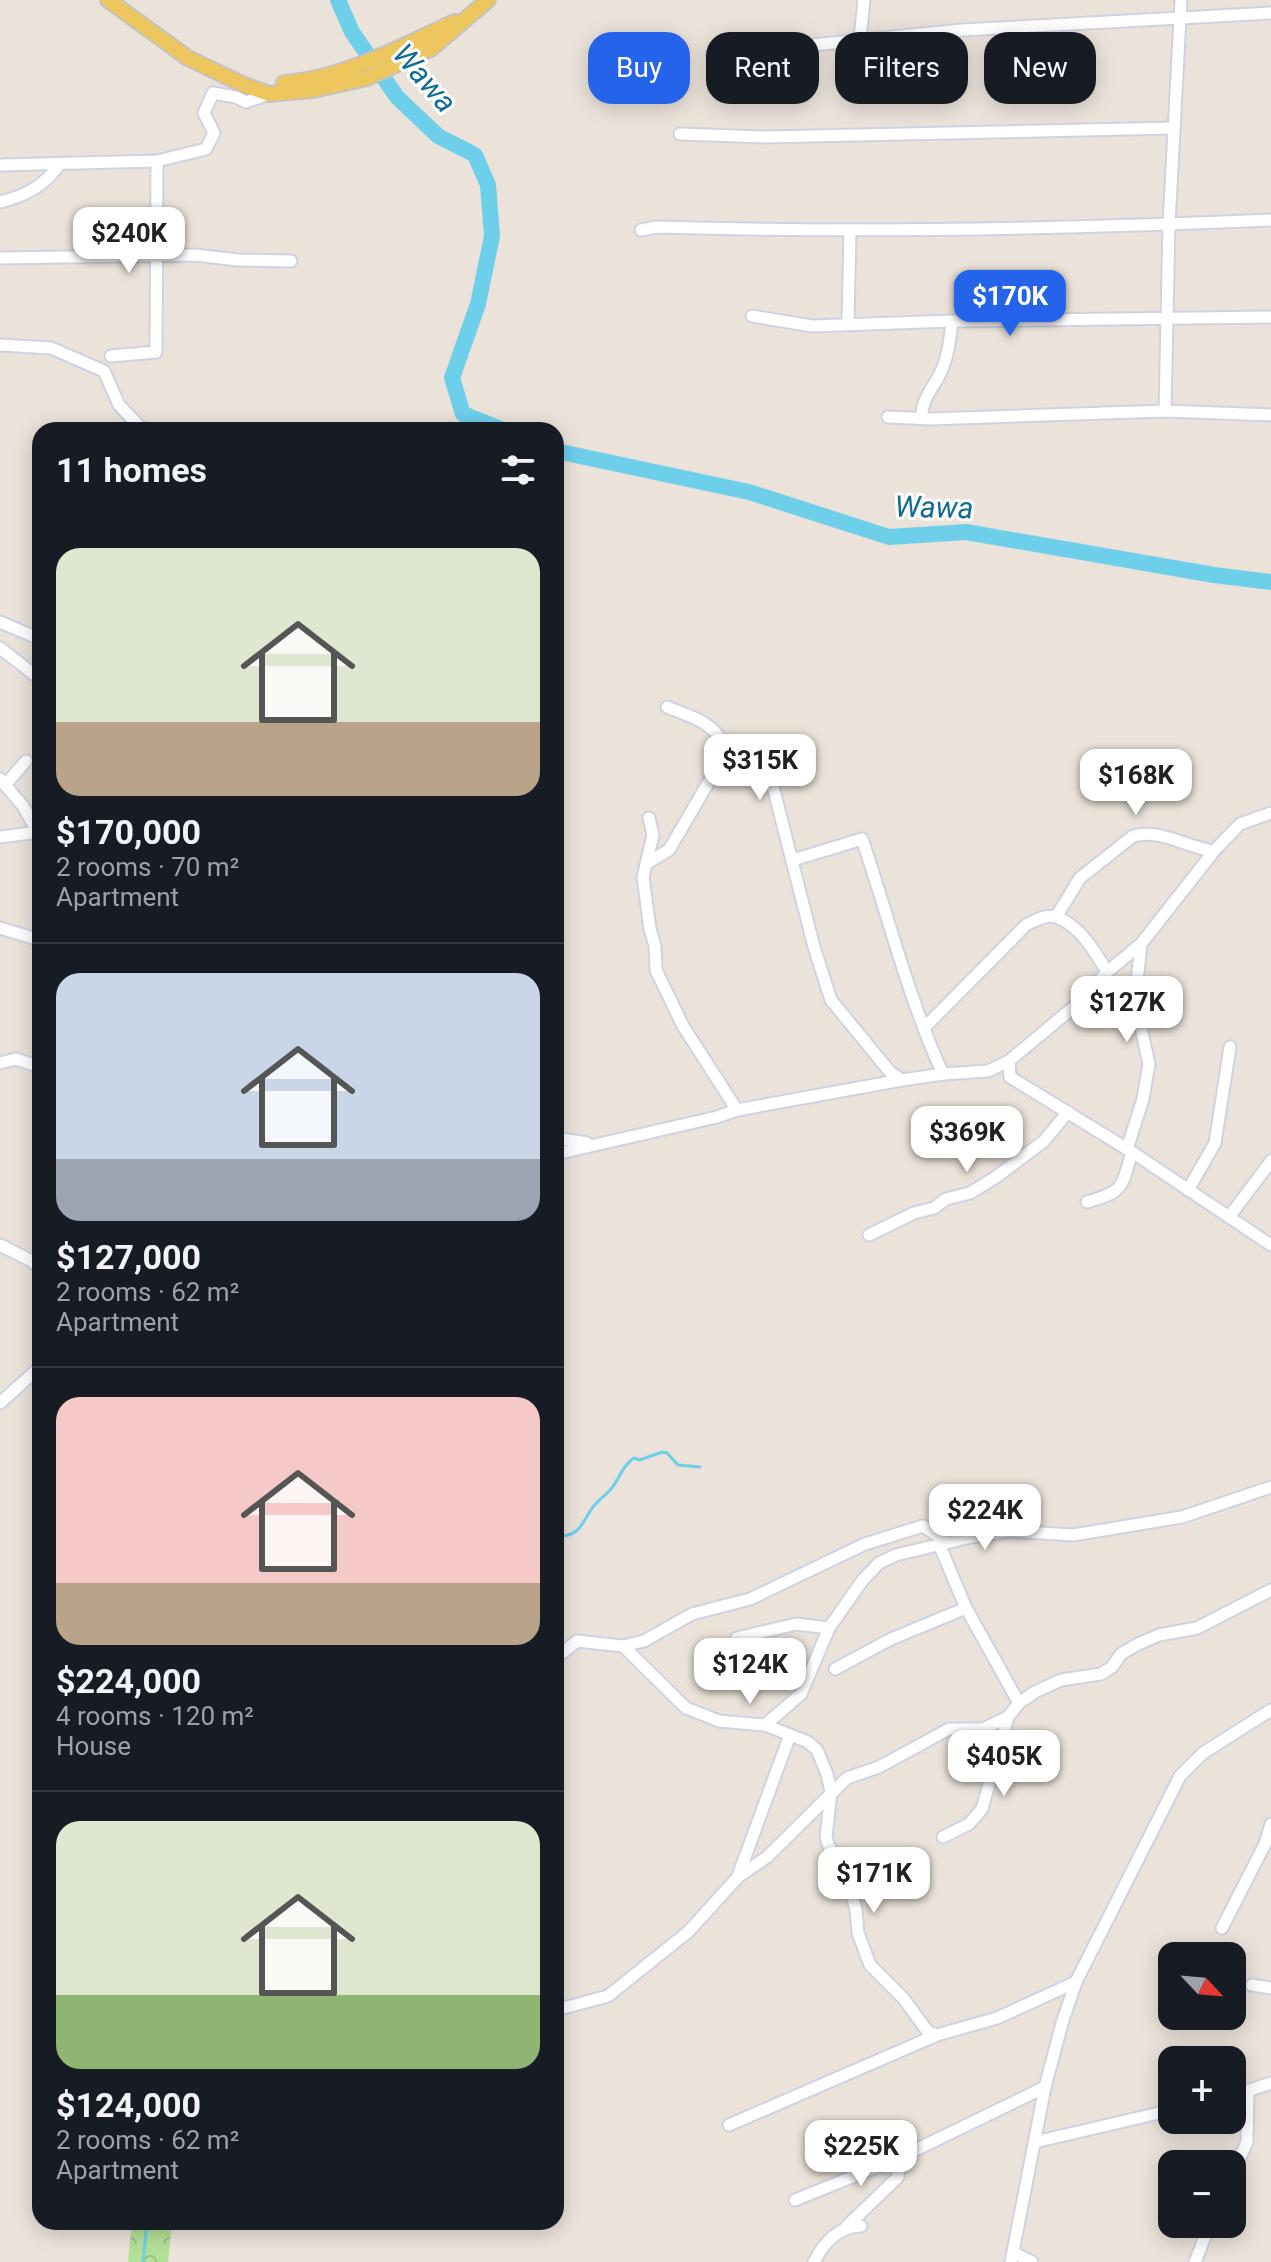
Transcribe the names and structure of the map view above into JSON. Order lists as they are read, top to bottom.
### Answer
{
  "water": ["Wawa"],
  "north": "bottom right",
  "page": {
    "chip": [
      "Buy",
      "Rent",
      "Filters",
      "New"
    ],
    "price": [
      "$240K",
      "$170K",
      "$315K",
      "$168K",
      "$127K",
      "$369K",
      "$224K",
      "$124K",
      "$405K",
      "$171K",
      "$225K"
    ],
    "heading": "11 homes",
    "list": [
      {
        "name": "$170,000",
        "note": "2 rooms · 70 m² · Apartment"
      },
      {
        "name": "$127,000",
        "note": "2 rooms · 62 m² · Apartment"
      },
      {
        "name": "$224,000",
        "note": "4 rooms · 120 m² · House"
      },
      {
        "name": "$124,000",
        "note": "2 rooms · 62 m² · Apartment"
      }
    ],
    "map_buttons": ["+", "−"]
  }
}
